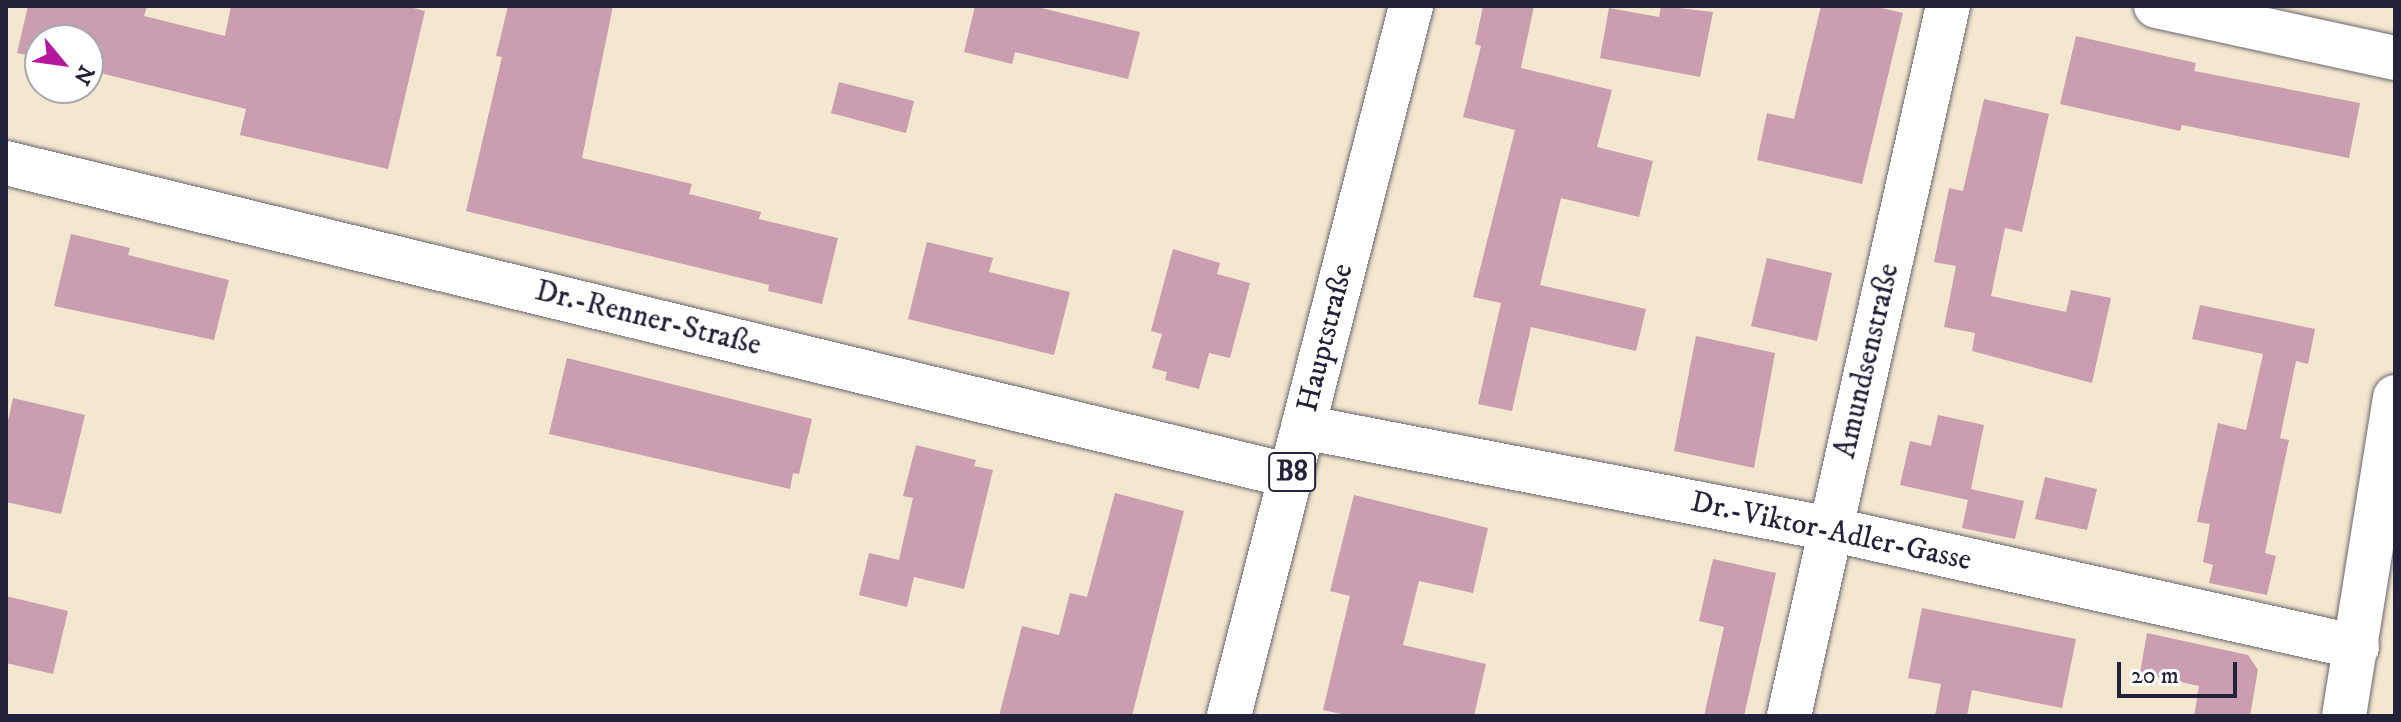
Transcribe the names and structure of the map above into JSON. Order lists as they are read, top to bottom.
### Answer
{
  "streets": {
    "street": [
      "Dr.-Renner-Straße",
      "Hauptstraße",
      "Amundsenstraße",
      "B8",
      "Dr.-Viktor-Adler-Gasse"
    ]
  },
  "crossings": [
    ["Dr.-Renner-Straße", "Hauptstraße"],
    ["Hauptstraße", "Dr.-Viktor-Adler-Gasse"],
    ["Amundsenstraße", "Dr.-Viktor-Adler-Gasse"]
  ],
  "scale_bar": "20 m",
  "north": "bottom right"
}
